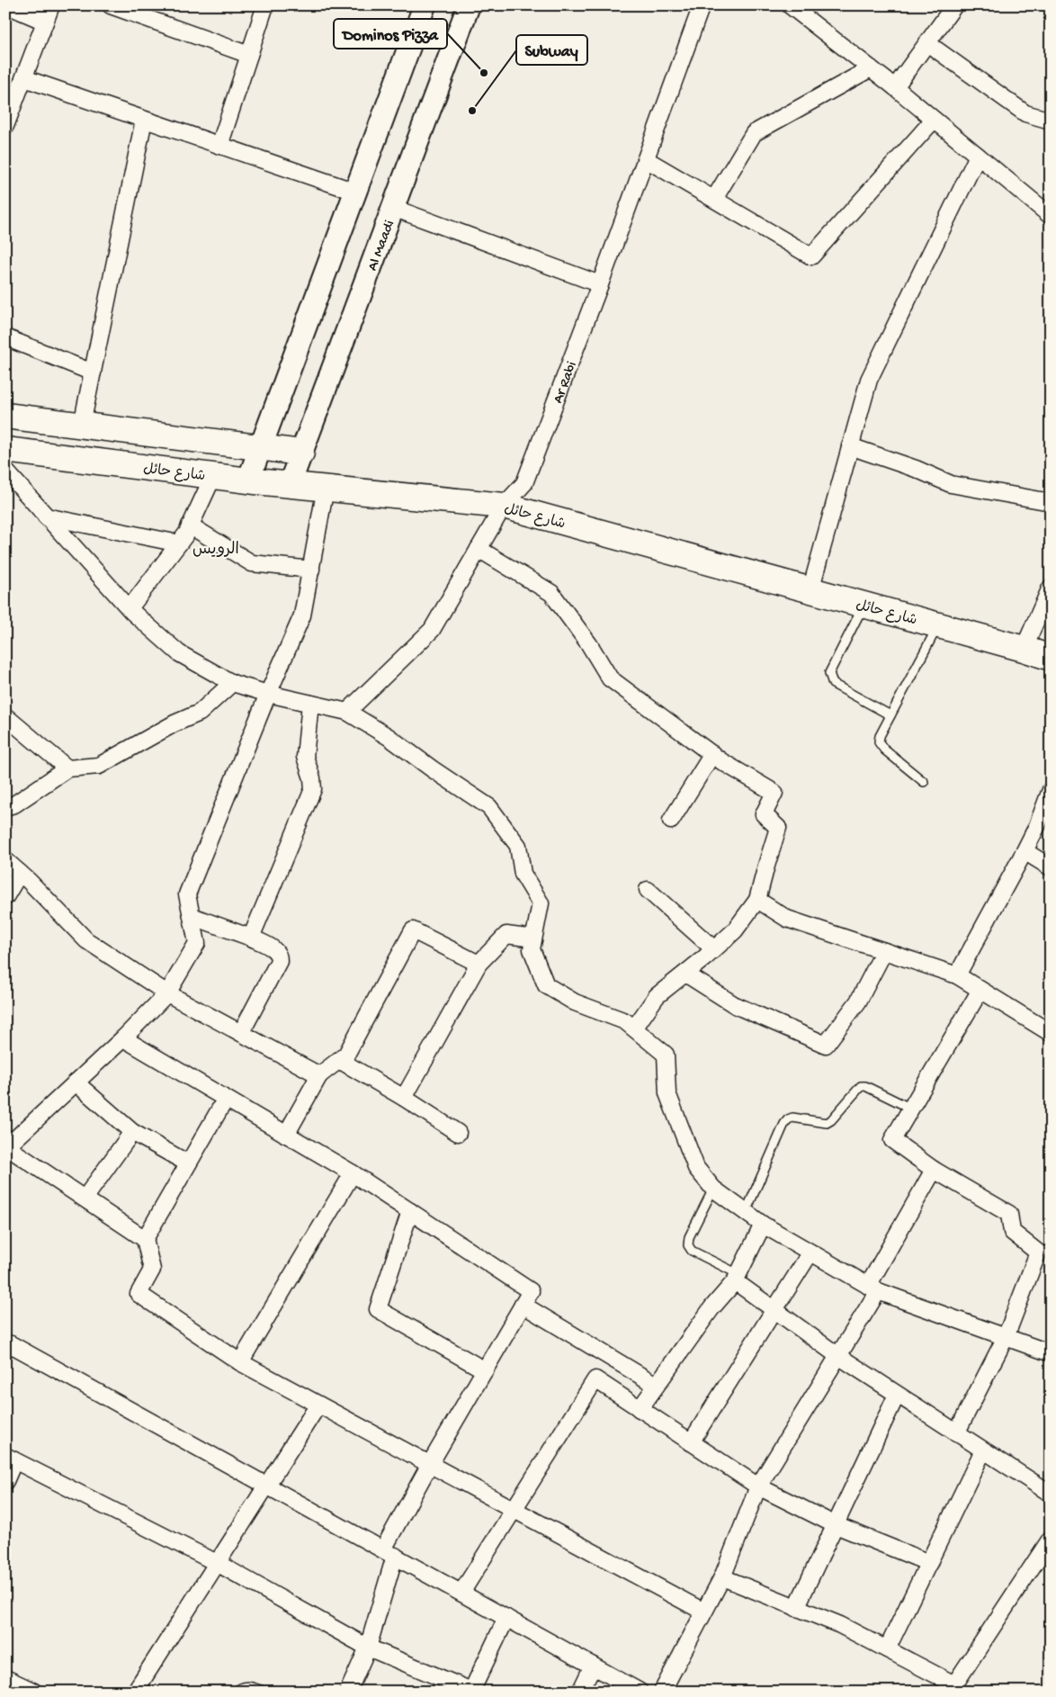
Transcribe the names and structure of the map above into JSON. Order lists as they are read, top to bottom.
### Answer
{
  "streets": {
    "main road": ["شارع حائل"],
    "street": ["Al Maadi", "Ar Rabi"]
  },
  "crossings": [
    ["Al Maadi", "شارع حائل"],
    ["Ar Rabi", "شارع حائل"]
  ],
  "districts": ["الرويس"],
  "places": ["Dominos Pizza", "Subway"]
}
